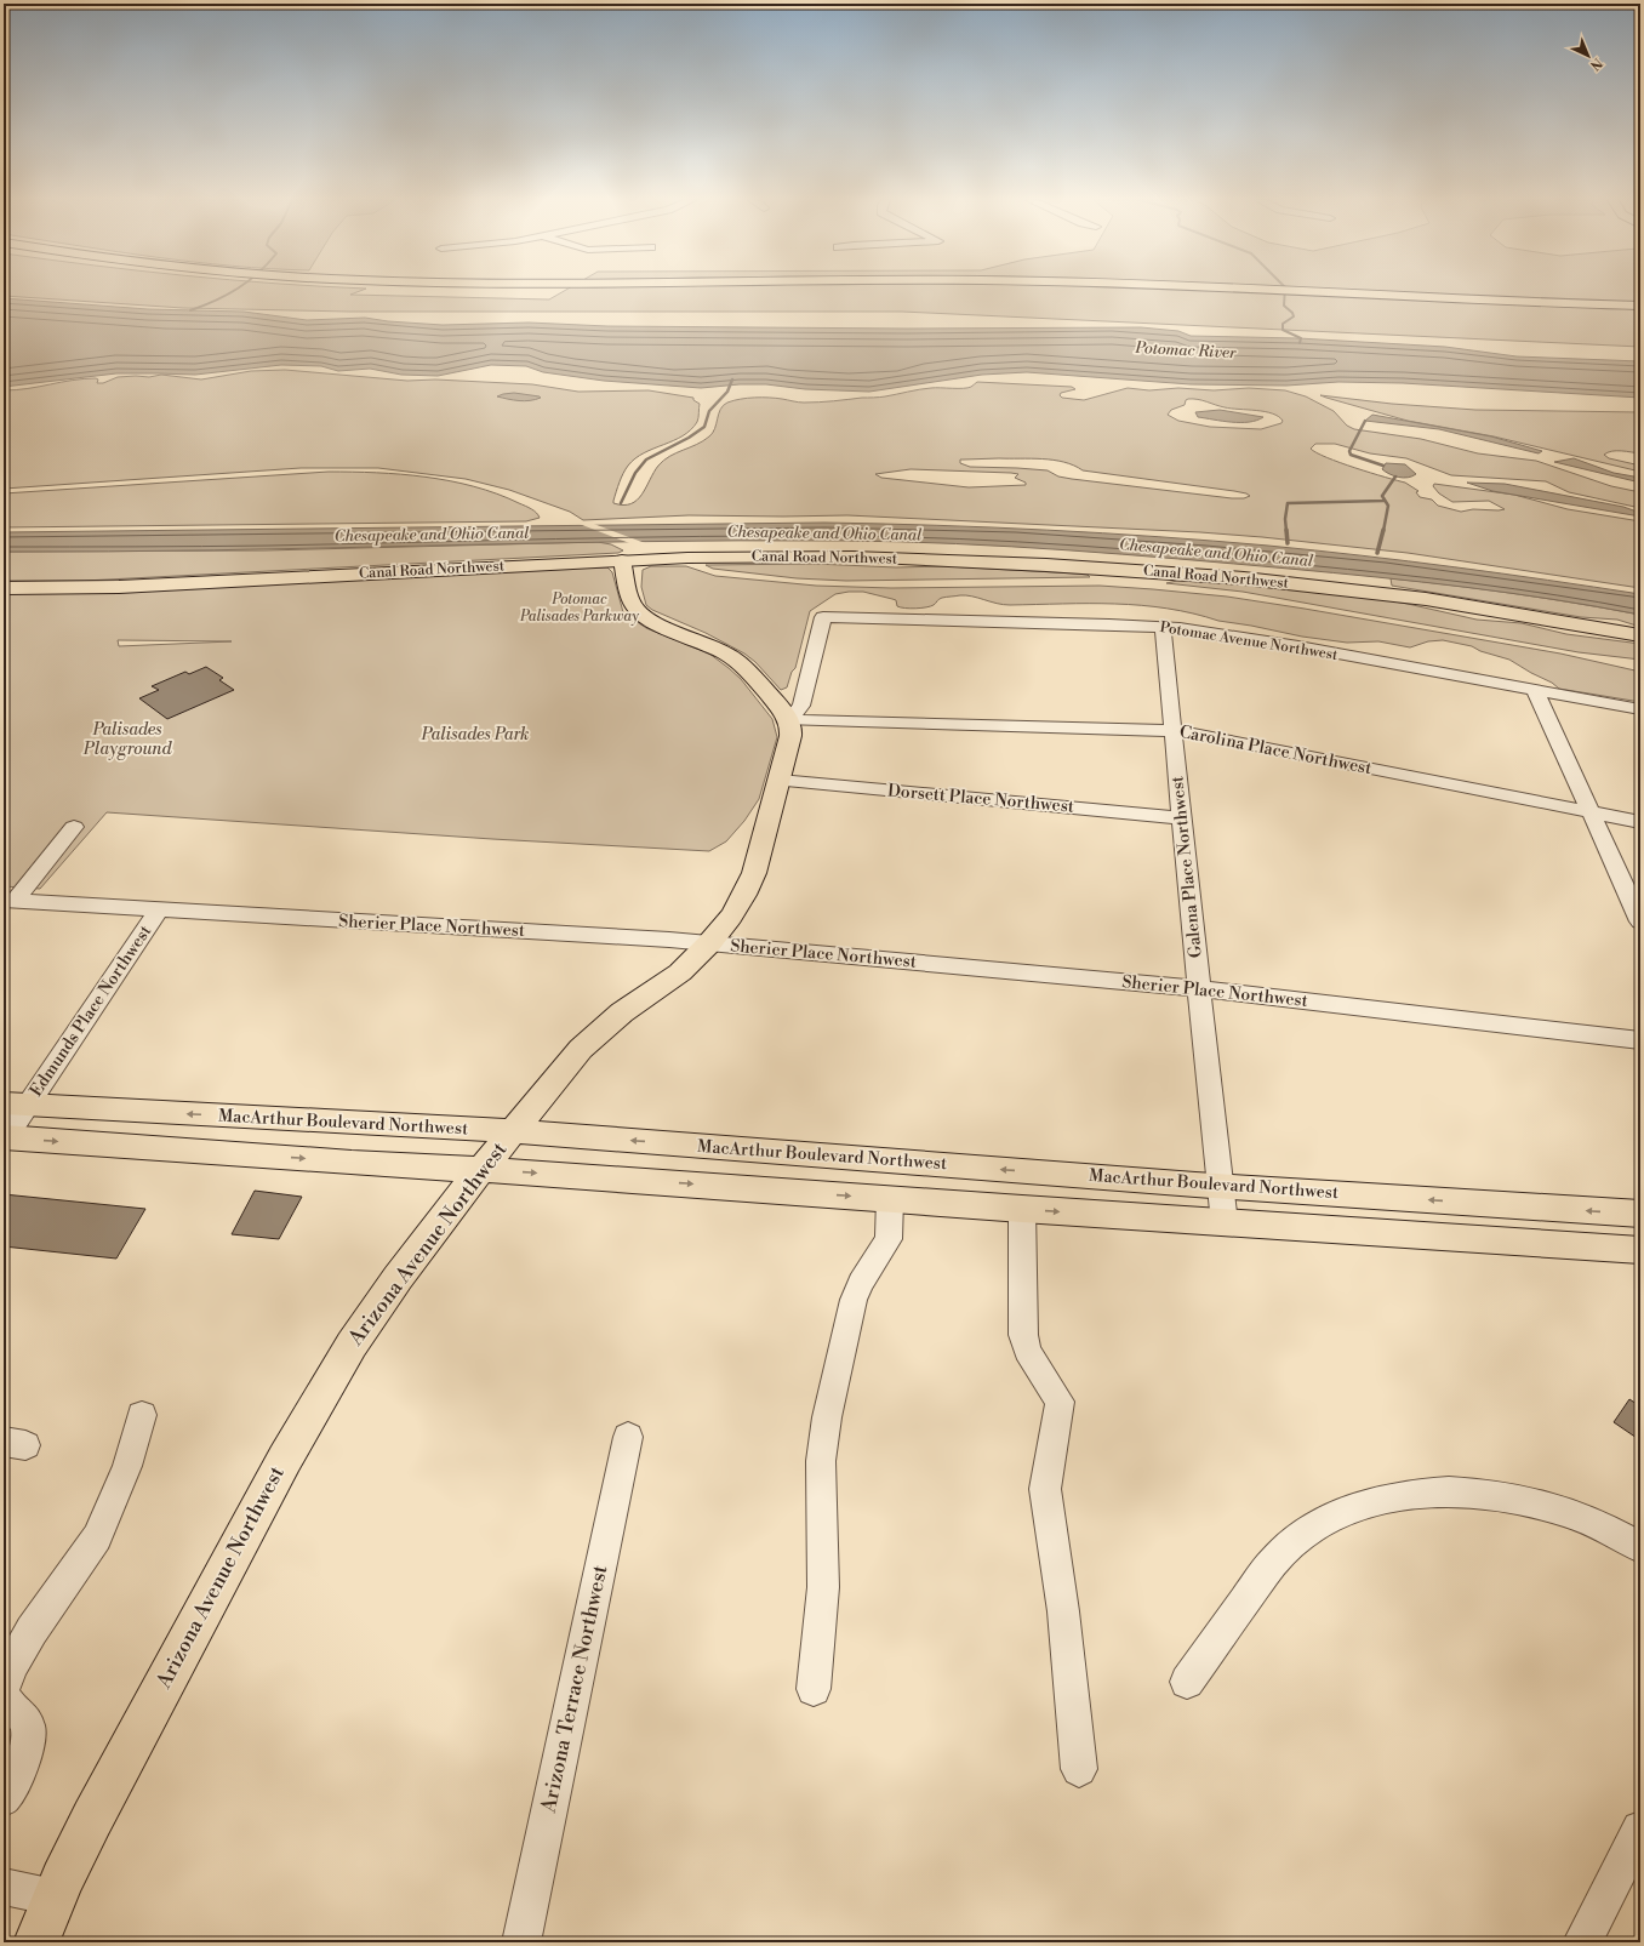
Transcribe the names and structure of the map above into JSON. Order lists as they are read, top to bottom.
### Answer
{
  "streets": {
    "main road": ["Canal Road Northwest", "MacArthur Boulevard Northwest", "Arizona Avenue Northwest"],
    "street": [
      "Potomac Avenue Northwest",
      "Carolina Place Northwest",
      "Dorsett Place Northwest",
      "Galena Place Northwest",
      "Sherier Place Northwest",
      "Edmunds Place Northwest",
      "Arizona Terrace Northwest"
    ]
  },
  "crossings": [
    ["Potomac Avenue Northwest", "Galena Place Northwest"],
    ["Potomac Avenue Northwest", "Arizona Avenue Northwest"],
    ["Carolina Place Northwest", "Galena Place Northwest"],
    ["Carolina Place Northwest", "Arizona Avenue Northwest"],
    ["Dorsett Place Northwest", "Galena Place Northwest"],
    ["Dorsett Place Northwest", "Arizona Avenue Northwest"],
    ["Galena Place Northwest", "Sherier Place Northwest"],
    ["Galena Place Northwest", "MacArthur Boulevard Northwest"],
    ["Sherier Place Northwest", "Edmunds Place Northwest"],
    ["Sherier Place Northwest", "Arizona Avenue Northwest"],
    ["Edmunds Place Northwest", "MacArthur Boulevard Northwest"],
    ["MacArthur Boulevard Northwest", "Arizona Avenue Northwest"]
  ],
  "water": ["Potomac River", "Chesapeake and Ohio Canal"],
  "parks": ["Potomac Palisades Parkway", "Palisades Playground", "Palisades Park"],
  "north": "bottom right"
}
